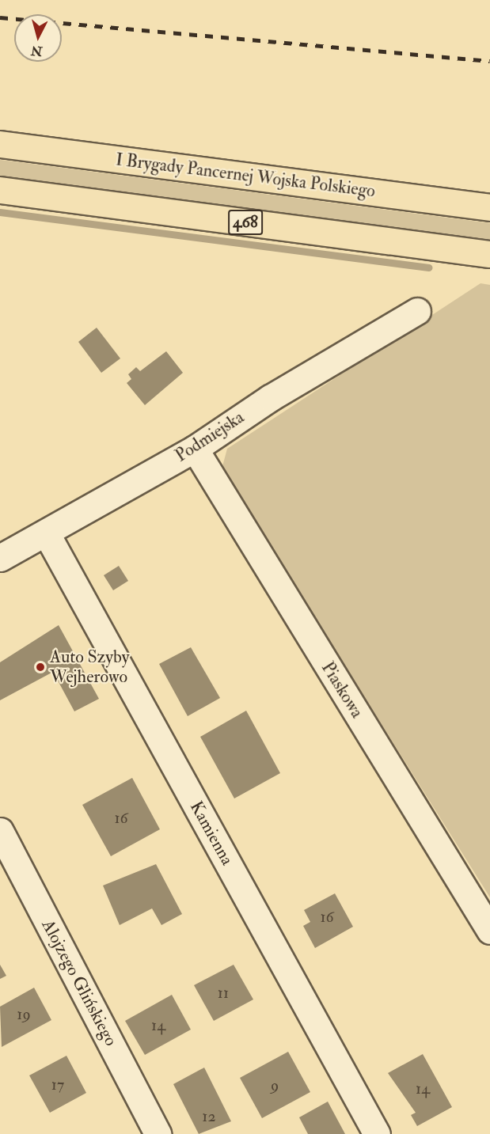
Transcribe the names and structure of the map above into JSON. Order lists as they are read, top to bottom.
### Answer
{
  "streets": {
    "main road": ["I Brygady Pancernej Wojska Polskiego", "468"],
    "street": [
      "Podmiejska",
      "Piaskowa",
      "Kamienna",
      "Alojzego Glińskiego"
    ]
  },
  "crossings": [
    ["Podmiejska", "Piaskowa"],
    ["Podmiejska", "Kamienna"]
  ],
  "places": ["Auto Szyby Wejherowo"],
  "house_numbers": [
    "16",
    "16",
    "11",
    "19",
    "14",
    "17",
    "9",
    "14",
    "12"
  ],
  "north": "bottom"
}
